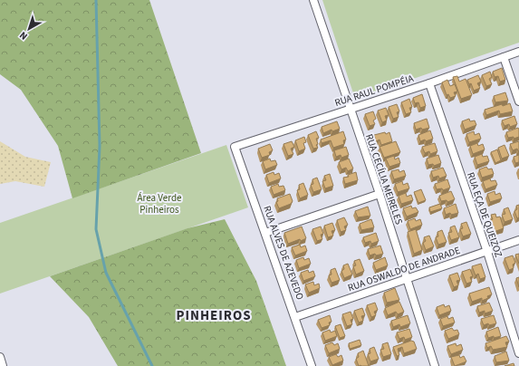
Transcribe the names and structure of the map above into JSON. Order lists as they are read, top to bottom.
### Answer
{
  "streets": {
    "street": [
      "RUA RAUL POMPÉIA",
      "RUA CECÍLIA MEIRELES",
      "RUA EÇA DE QUEIZOZ",
      "RUA ALVES DE AZEVEDO",
      "RUA OSWALDO DE ANDRADE"
    ]
  },
  "crossings": [
    ["RUA RAUL POMPÉIA", "RUA CECÍLIA MEIRELES"],
    ["RUA RAUL POMPÉIA", "RUA EÇA DE QUEIZOZ"],
    ["RUA RAUL POMPÉIA", "RUA ALVES DE AZEVEDO"],
    ["RUA CECÍLIA MEIRELES", "RUA OSWALDO DE ANDRADE"],
    ["RUA EÇA DE QUEIZOZ", "RUA OSWALDO DE ANDRADE"],
    ["RUA ALVES DE AZEVEDO", "RUA OSWALDO DE ANDRADE"]
  ],
  "districts": ["PINHEIROS"],
  "parks": ["Área Verde Pinheiros"],
  "north": "bottom left"
}
